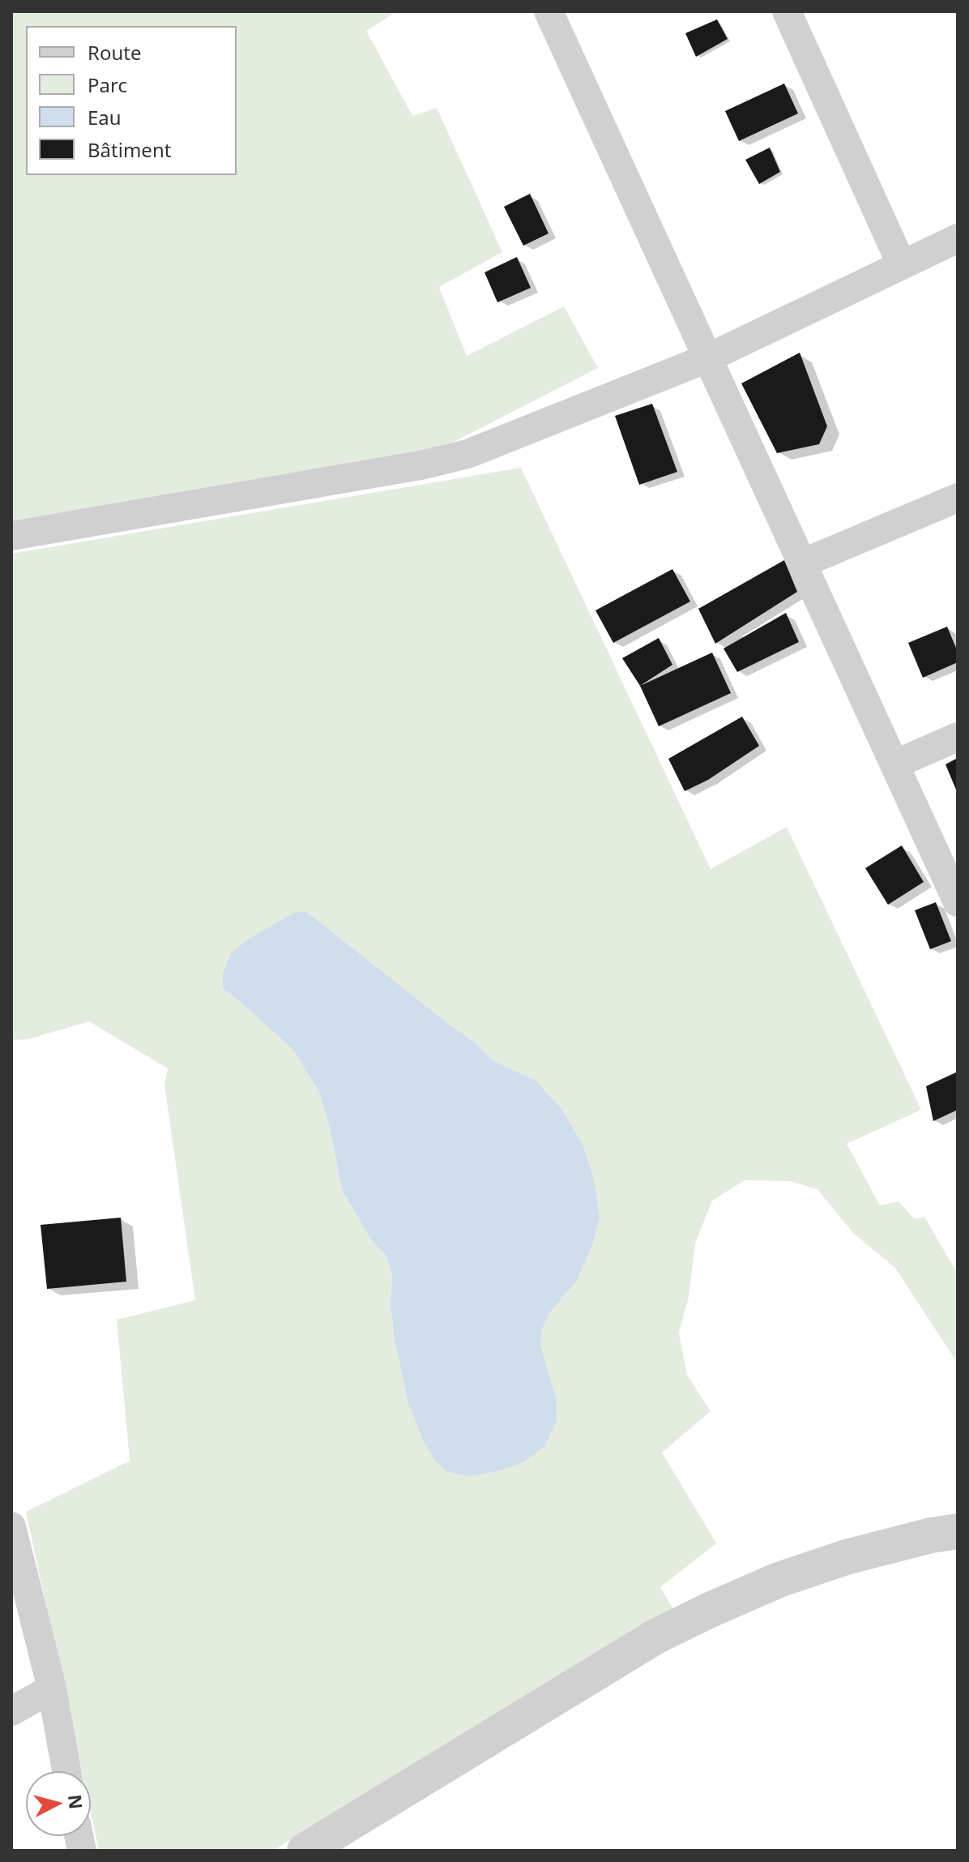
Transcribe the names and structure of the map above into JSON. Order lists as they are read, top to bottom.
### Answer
{
  "legend": [
    "Route",
    "Parc",
    "Eau",
    "Bâtiment"
  ],
  "north": "right"
}
